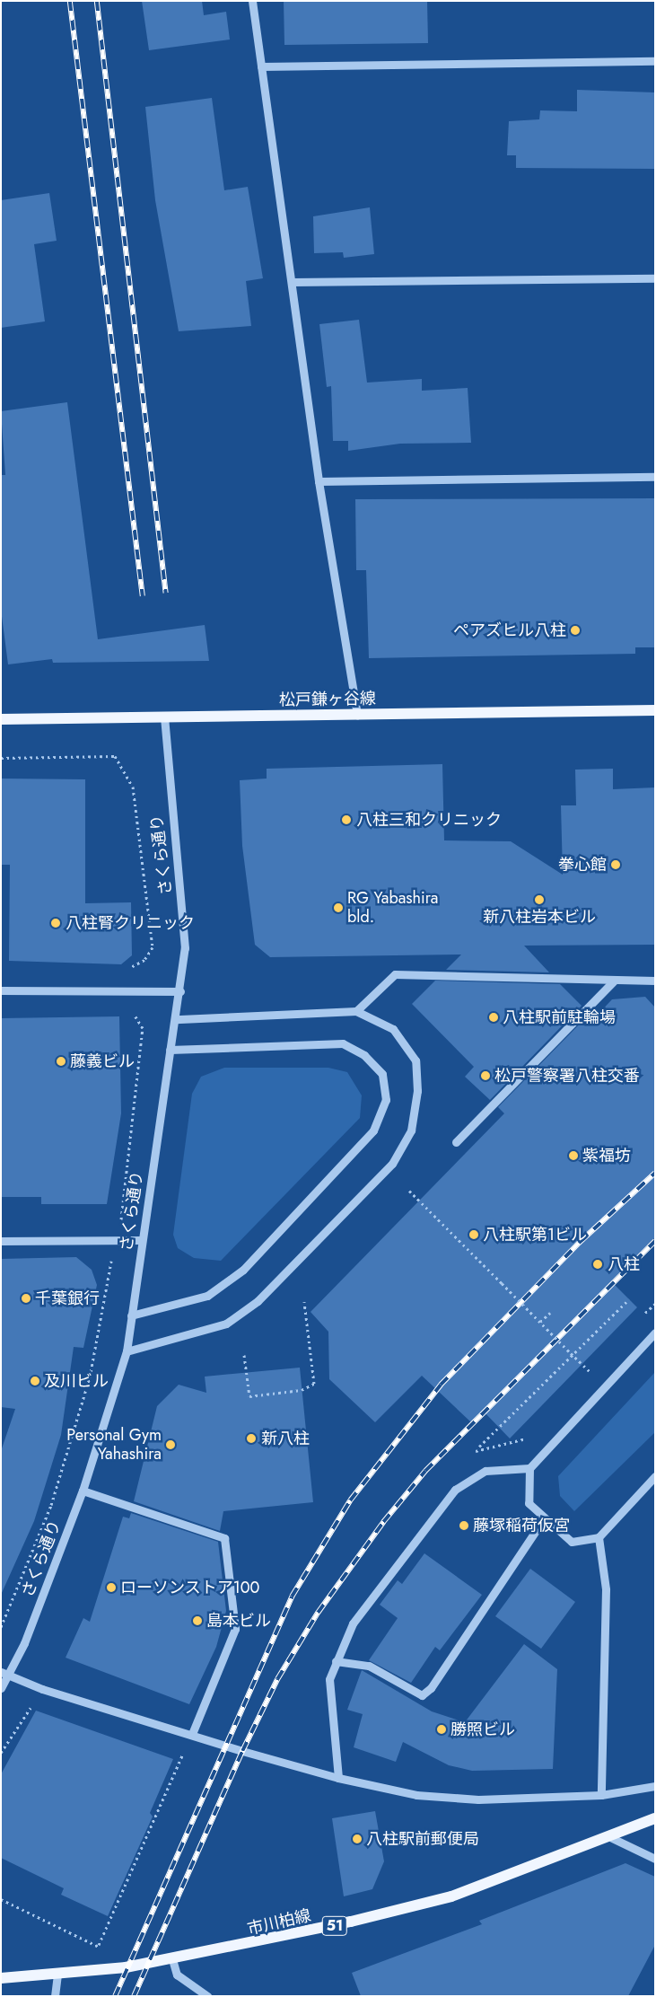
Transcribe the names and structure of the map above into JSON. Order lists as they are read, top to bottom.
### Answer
{
  "streets": {
    "main road": ["松戸鎌ヶ谷線", "市川柏線", "51"],
    "street": ["さくら通り"]
  },
  "crossings": [
    ["松戸鎌ヶ谷線", "さくら通り"]
  ],
  "places": [
    "ペアズヒル八柱",
    "八柱三和クリニック",
    "拳心館",
    "新八柱岩本ビル",
    "RG Yabashira bld.",
    "八柱腎クリニック",
    "八柱駅前駐輪場",
    "藤義ビル",
    "松戸警察署八柱交番",
    "紫福坊",
    "八柱駅第1ビル",
    "八柱",
    "千葉銀行",
    "及川ビル",
    "新八柱",
    "Personal Gym Yahashira",
    "藤塚稲荷仮宮",
    "ローソンストア100",
    "島本ビル",
    "勝照ビル",
    "八柱駅前郵便局"
  ]
}
